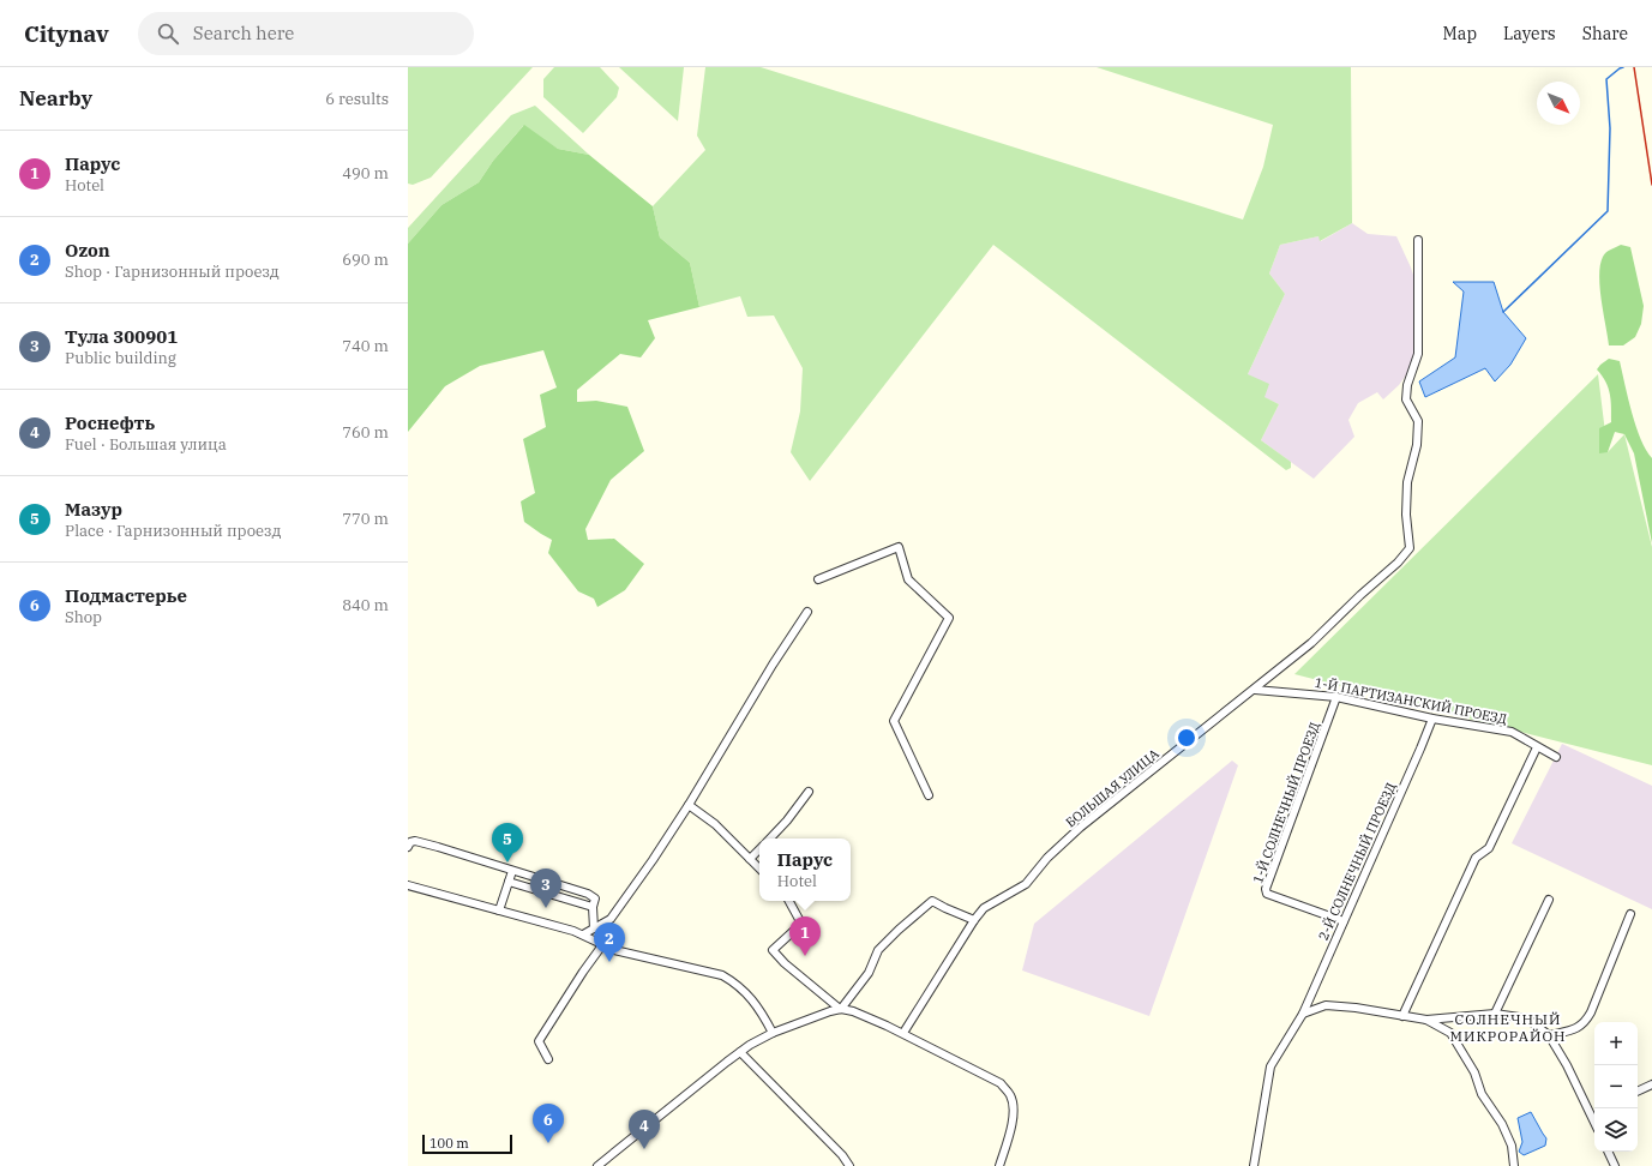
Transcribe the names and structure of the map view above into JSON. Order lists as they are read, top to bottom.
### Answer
{
  "streets": {
    "street": [
      "1-Й ПАРТИЗАНСКИЙ ПРОЕЗД",
      "БОЛЬШАЯ УЛИЦА",
      "1-Й СОЛНЕЧНЫЙ ПРОЕЗД",
      "2-Й СОЛНЕЧНЫЙ ПРОЕЗД"
    ]
  },
  "crossings": [
    ["1-Й ПАРТИЗАНСКИЙ ПРОЕЗД", "БОЛЬШАЯ УЛИЦА"],
    ["1-Й ПАРТИЗАНСКИЙ ПРОЕЗД", "1-Й СОЛНЕЧНЫЙ ПРОЕЗД"],
    ["1-Й ПАРТИЗАНСКИЙ ПРОЕЗД", "2-Й СОЛНЕЧНЫЙ ПРОЕЗД"],
    ["1-Й СОЛНЕЧНЫЙ ПРОЕЗД", "2-Й СОЛНЕЧНЫЙ ПРОЕЗД"]
  ],
  "districts": ["СОЛНЕЧНЫЙ МИКРОРАЙОН"],
  "scale_bar": "100 m",
  "north": "bottom right",
  "page": {
    "header": "Citynav",
    "search": "Search here",
    "nav": ["Map", "Layers", "Share"],
    "heading": ["Nearby", "6 results"],
    "list": [
      {
        "mark": "1",
        "name": "Парус",
        "note": "Hotel",
        "value": "490 m"
      },
      {
        "mark": "2",
        "name": "Ozon",
        "note": "Shop · Гарнизонный проезд",
        "value": "690 m"
      },
      {
        "mark": "3",
        "name": "Тула 300901",
        "note": "Public building",
        "value": "740 m"
      },
      {
        "mark": "4",
        "name": "Роснефть",
        "note": "Fuel · Большая улица",
        "value": "760 m"
      },
      {
        "mark": "5",
        "name": "Мазур",
        "note": "Place · Гарнизонный проезд",
        "value": "770 m"
      },
      {
        "mark": "6",
        "name": "Подмастерье",
        "note": "Shop",
        "value": "840 m"
      }
    ],
    "pins": [
      "5",
      "3",
      "1",
      "2",
      "6",
      "4"
    ],
    "popup": ["Парус", "Hotel"],
    "map_buttons": ["+", "−"],
    "scale": "100 m"
  }
}
